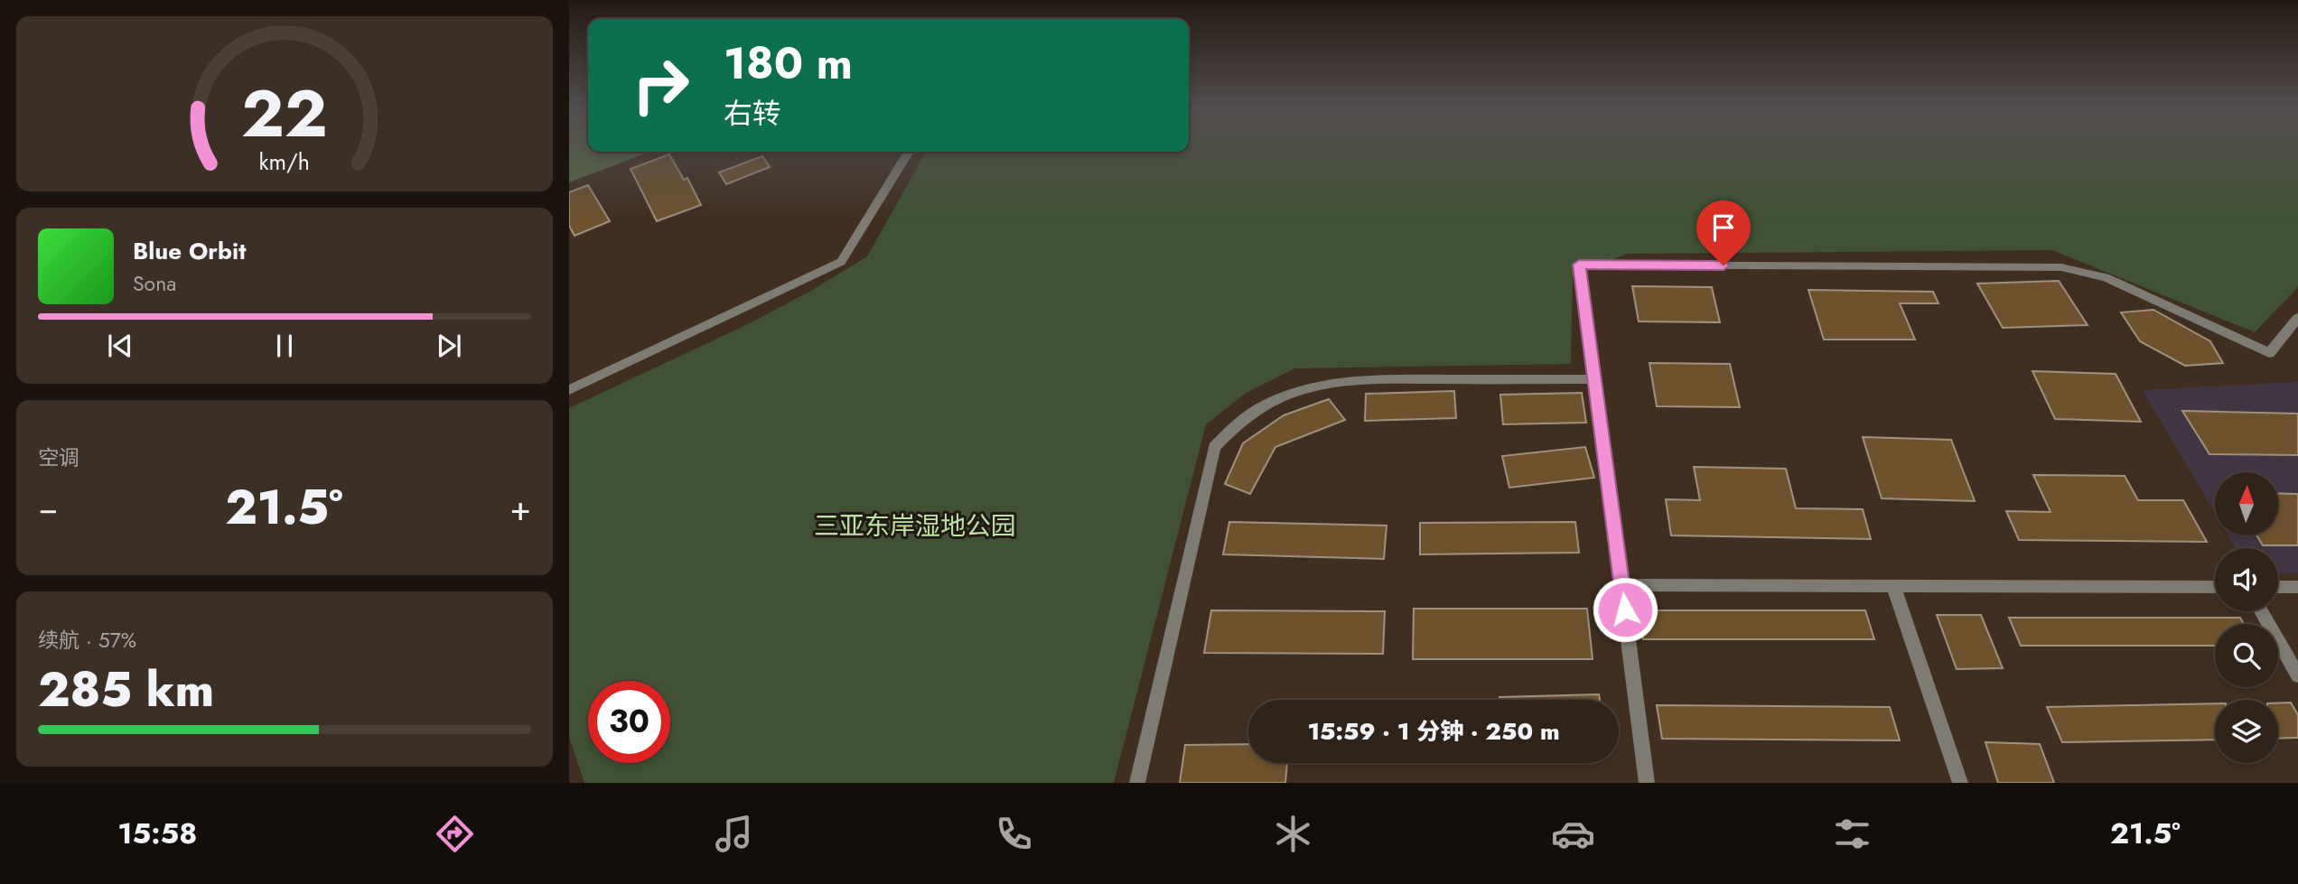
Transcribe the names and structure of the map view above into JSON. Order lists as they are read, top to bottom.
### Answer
{
  "parks": ["三亚东岸湿地公园"],
  "north": "top",
  "page": {
    "turn": ["180 m", "右转"],
    "song": ["Blue Orbit", "Sona"],
    "tile": [
      "空调",
      ["续航 · 57%", "285 km"]
    ],
    "heat": ["−", "21.5°", "+"],
    "limit": "30",
    "trip": "15:59 · 1 分钟 · 250 m",
    "tabs": ["15:58", "21.5°"],
    "gauge": ["22", "km/h"]
  }
}
